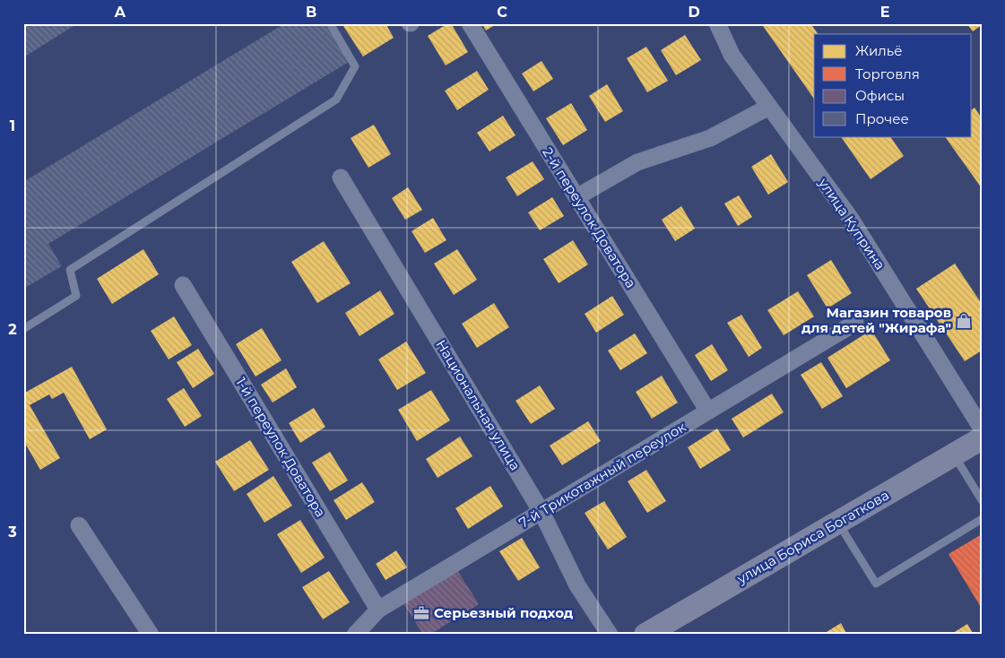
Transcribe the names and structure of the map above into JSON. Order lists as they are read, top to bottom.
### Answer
{
  "streets": {
    "main road": ["улица Бориса Богаткова"],
    "street": [
      "2-й переулок Доватора",
      "улица Куприна",
      "Национальная улица",
      "1-й переулок Доватора",
      "7-й Трикотажный переулок"
    ]
  },
  "crossings": [
    ["2-й переулок Доватора", "7-й Трикотажный переулок"],
    ["Национальная улица", "7-й Трикотажный переулок"],
    ["1-й переулок Доватора", "7-й Трикотажный переулок"]
  ],
  "places": {
    "shop": ["Магазин товаров для детей \"Жирафа\""],
    "office": ["Серьезный подход"]
  },
  "legend": [
    "Жильё",
    "Торговля",
    "Офисы",
    "Прочее"
  ],
  "grid": {
    "columns": [
      "A",
      "B",
      "C",
      "D",
      "E"
    ],
    "rows": ["1", "2", "3"]
  }
}
